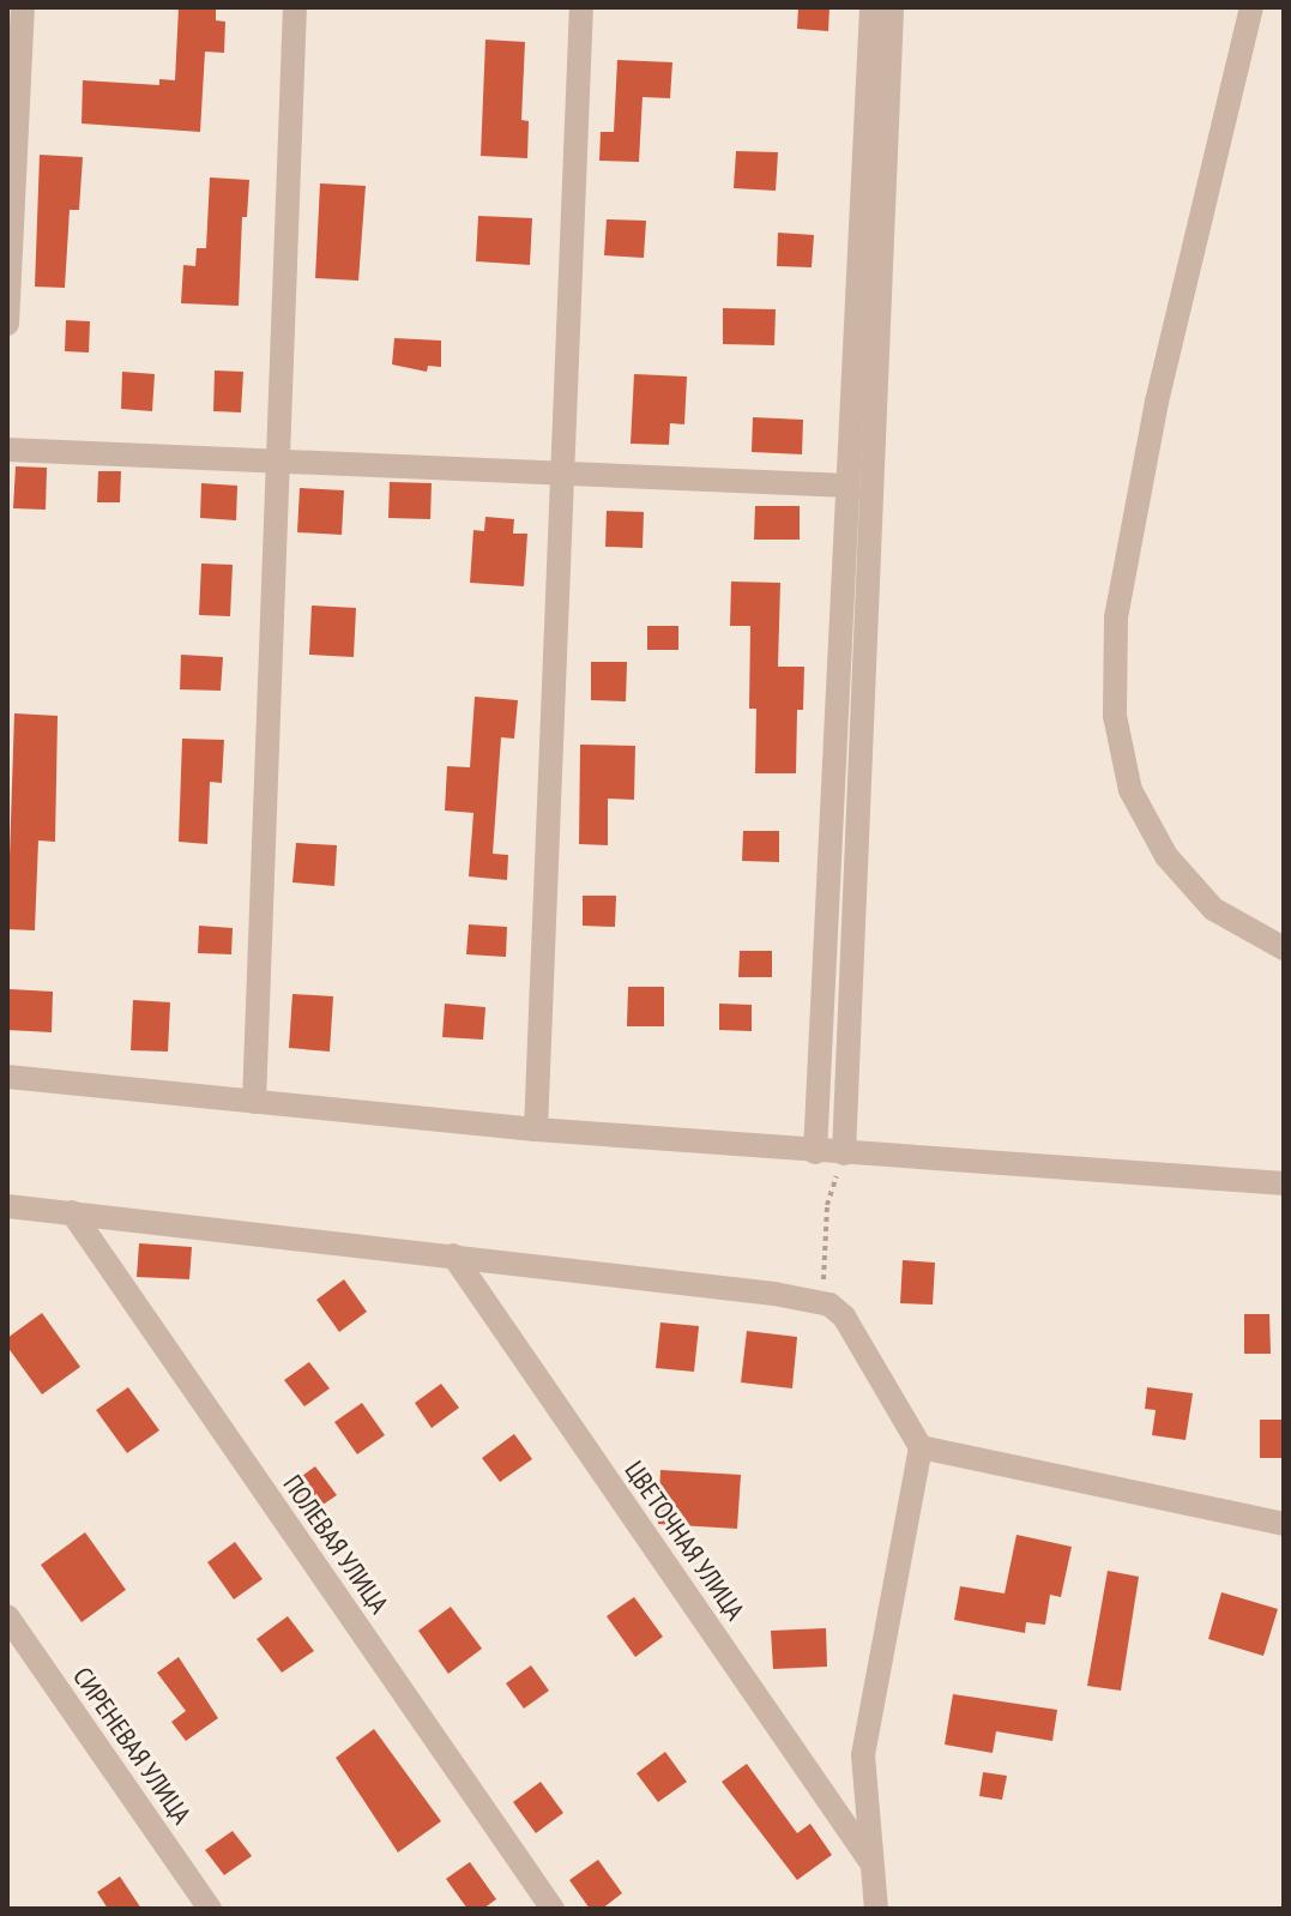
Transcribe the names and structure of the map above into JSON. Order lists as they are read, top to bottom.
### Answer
{
  "streets": {
    "street": ["ЦВЕТОЧНАЯ УЛИЦА", "ПОЛЕВАЯ УЛИЦА", "СИРЕНЕВАЯ УЛИЦА"]
  }
}
